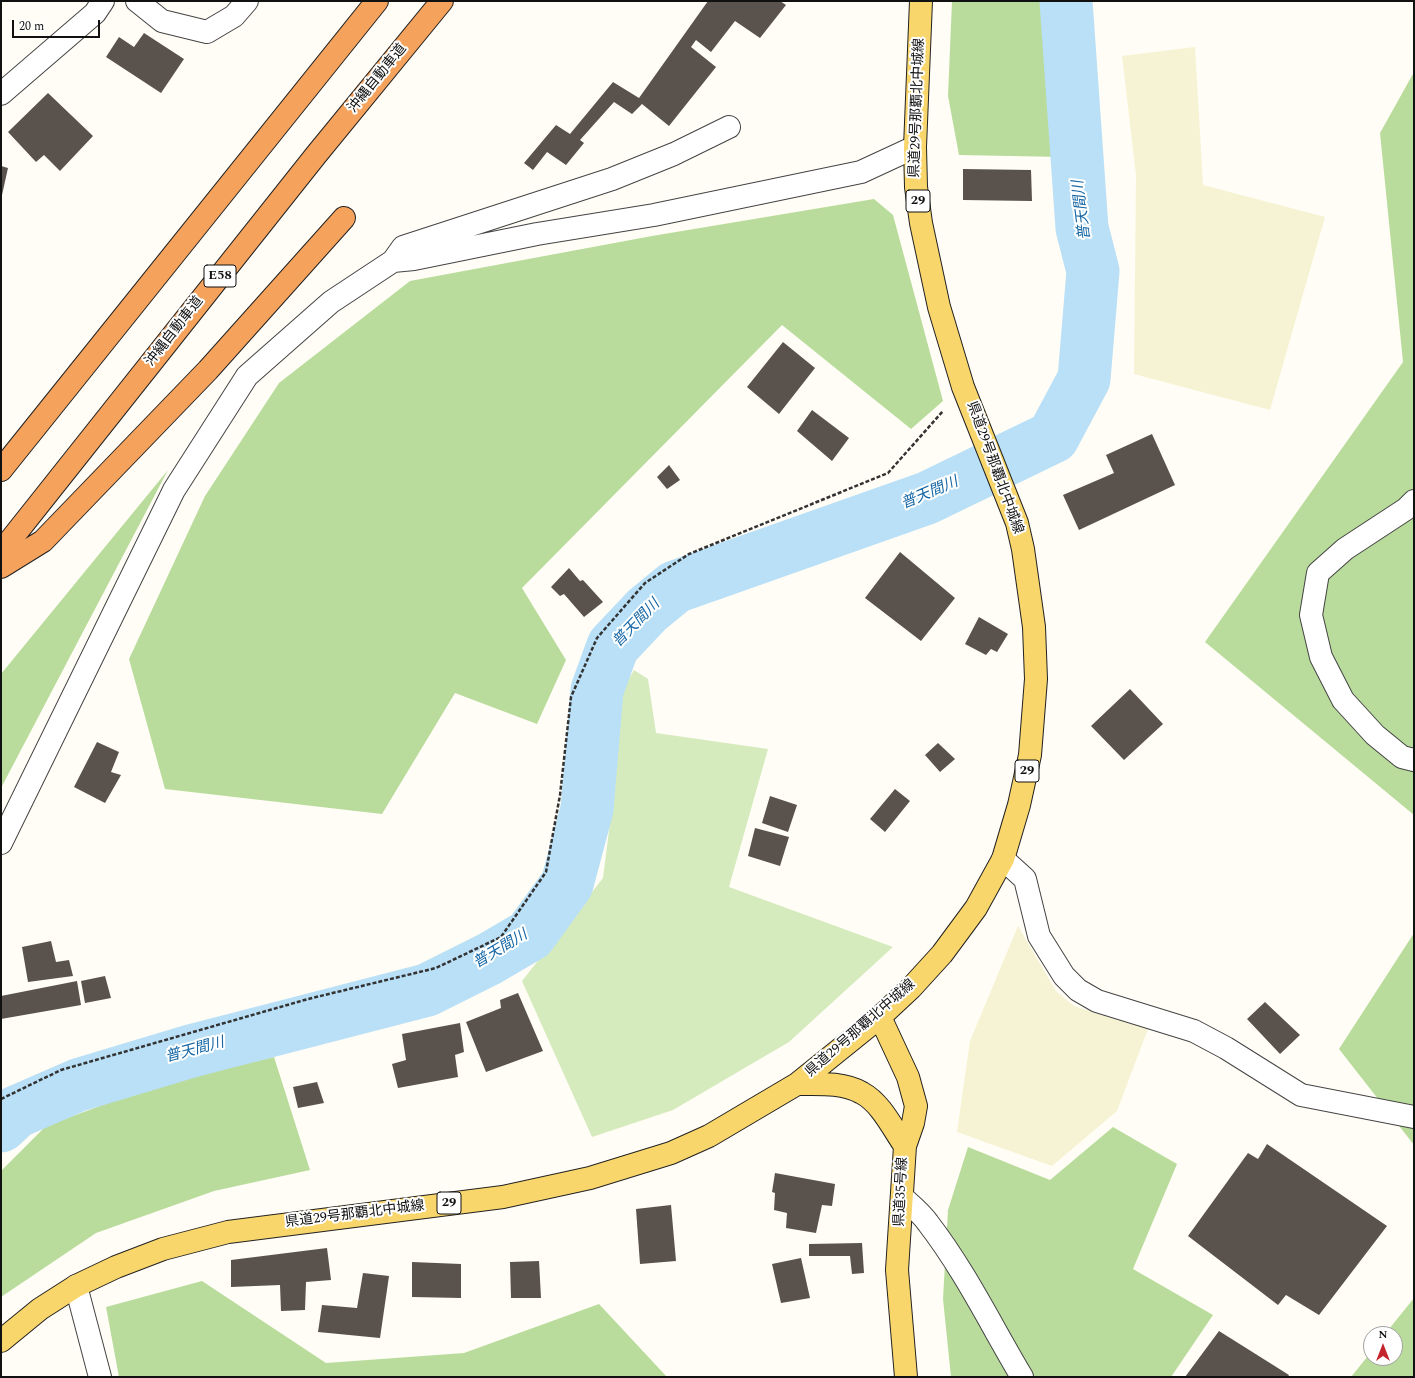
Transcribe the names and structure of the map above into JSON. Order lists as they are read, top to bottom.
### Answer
{
  "streets": {
    "highway": ["沖縄自動車道", "E58"],
    "main road": ["県道29号那覇北中城線", "29", "県道35号線"]
  },
  "crossings": [
    ["県道29号那覇北中城線", "県道35号線"]
  ],
  "water": ["普天間川"],
  "scale_bar": "20 m",
  "north": "top"
}
